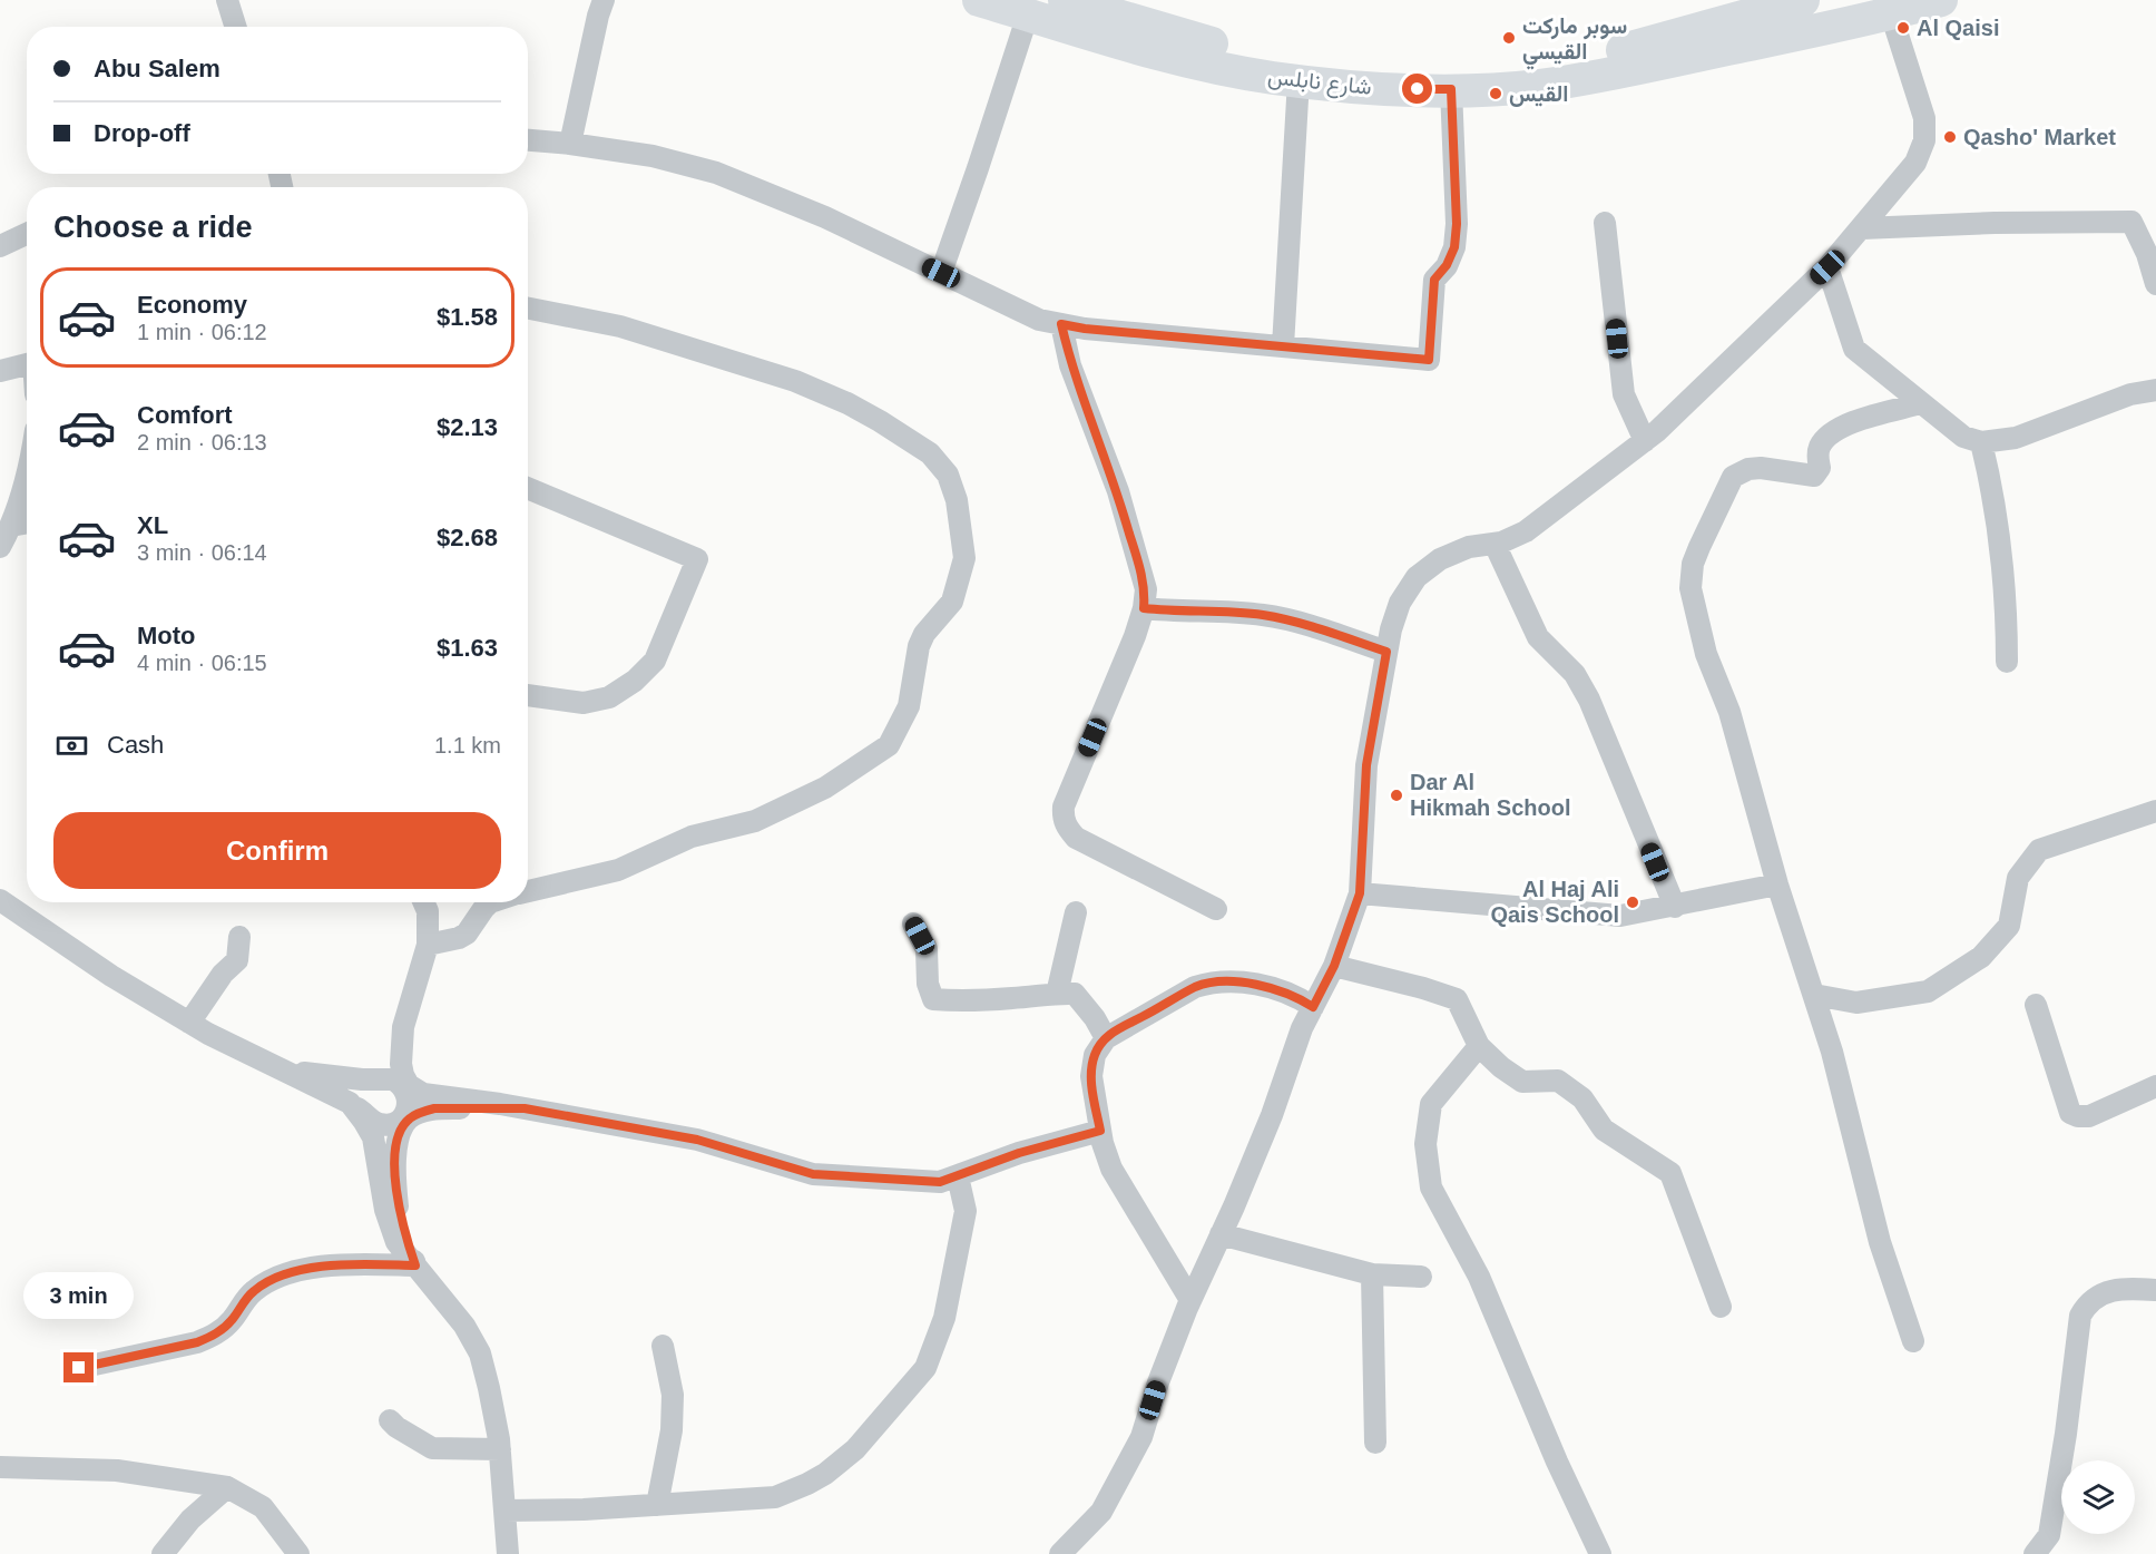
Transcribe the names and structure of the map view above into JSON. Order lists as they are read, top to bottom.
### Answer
{
  "streets": {
    "main road": ["شارع نابلس"]
  },
  "places": [
    "Al Qaisi",
    "سوبر ماركت القيسي",
    "القيس",
    "Qasho' Market",
    "Dar Al Hikmah School",
    "Al Haj Ali Qais School"
  ],
  "page": {
    "banner": ["Abu Salem", "Drop-off"],
    "heading": "Choose a ride",
    "list": [
      {
        "name": "Economy",
        "note": "1 min · 06:12",
        "value": "$1.58"
      },
      {
        "name": "Comfort",
        "note": "2 min · 06:13",
        "value": "$2.13"
      },
      {
        "name": "XL",
        "note": "3 min · 06:14",
        "value": "$2.68"
      },
      {
        "name": "Moto",
        "note": "4 min · 06:15",
        "value": "$1.63"
      }
    ],
    "pay": ["Cash", "1.1 km"],
    "buttons": "Confirm",
    "bubble": "3 min"
  }
}
